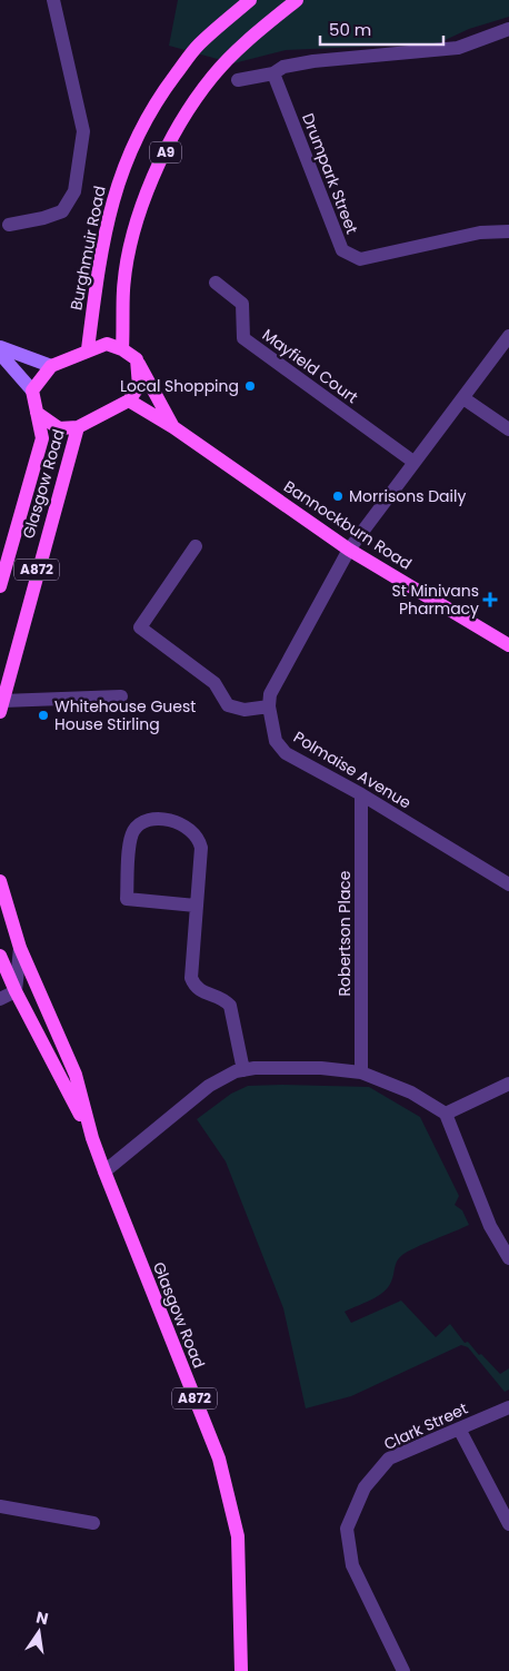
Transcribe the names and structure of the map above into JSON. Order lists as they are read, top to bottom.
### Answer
{
  "streets": {
    "main road": [
      "A9",
      "Burghmuir Road",
      "Glasgow Road",
      "Bannockburn Road",
      "A872"
    ],
    "street": [
      "Drumpark Street",
      "Mayfield Court",
      "Polmaise Avenue",
      "Robertson Place",
      "Clark Street"
    ]
  },
  "crossings": [
    ["A9", "Burghmuir Road"],
    ["A9", "Glasgow Road"],
    ["A9", "Bannockburn Road"],
    ["Burghmuir Road", "Glasgow Road"],
    ["Burghmuir Road", "Bannockburn Road"],
    ["Mayfield Court", "Polmaise Avenue"],
    ["Glasgow Road", "Bannockburn Road"],
    ["Bannockburn Road", "Polmaise Avenue"],
    ["Polmaise Avenue", "Robertson Place"]
  ],
  "places": {
    "other": ["Local Shopping", "Morrisons Daily", "Whitehouse Guest House Stirling"],
    "health": ["St Minivans Pharmacy"]
  },
  "scale_bar": "50 m",
  "north": "top"
}
